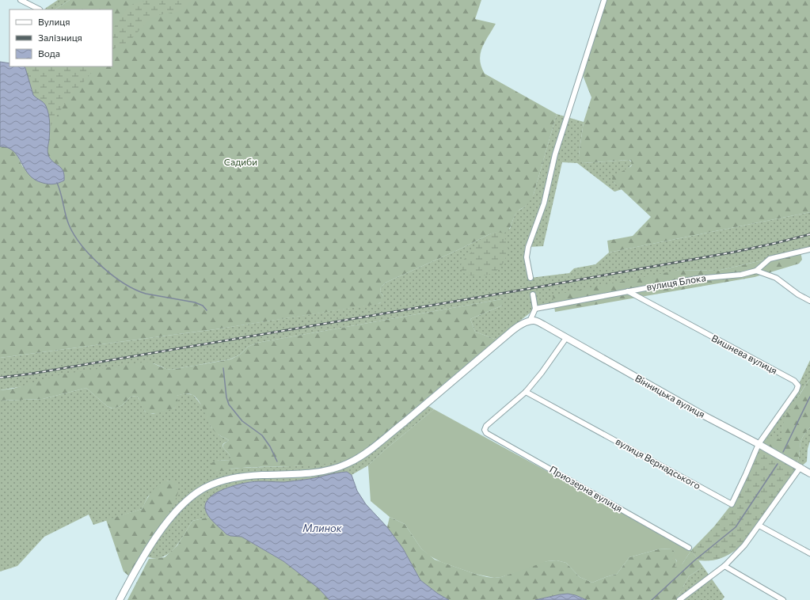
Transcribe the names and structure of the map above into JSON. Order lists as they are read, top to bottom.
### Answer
{
  "streets": {
    "street": [
      "вулиця Блока",
      "Вишнева вулиця",
      "Вінницька вулиця",
      "вулиця Вернадського",
      "Приозерна вулиця"
    ]
  },
  "crossings": [
    ["вулиця Блока", "Вишнева вулиця"],
    ["Вишнева вулиця", "Вінницька вулиця"],
    ["Вишнева вулиця", "вулиця Вернадського"],
    ["Вінницька вулиця", "вулиця Вернадського"],
    ["вулиця Вернадського", "Приозерна вулиця"]
  ],
  "water": ["Млинок"],
  "parks": ["Садиби"],
  "legend": ["Вулиця", "Залізниця", "Вода"]
}
